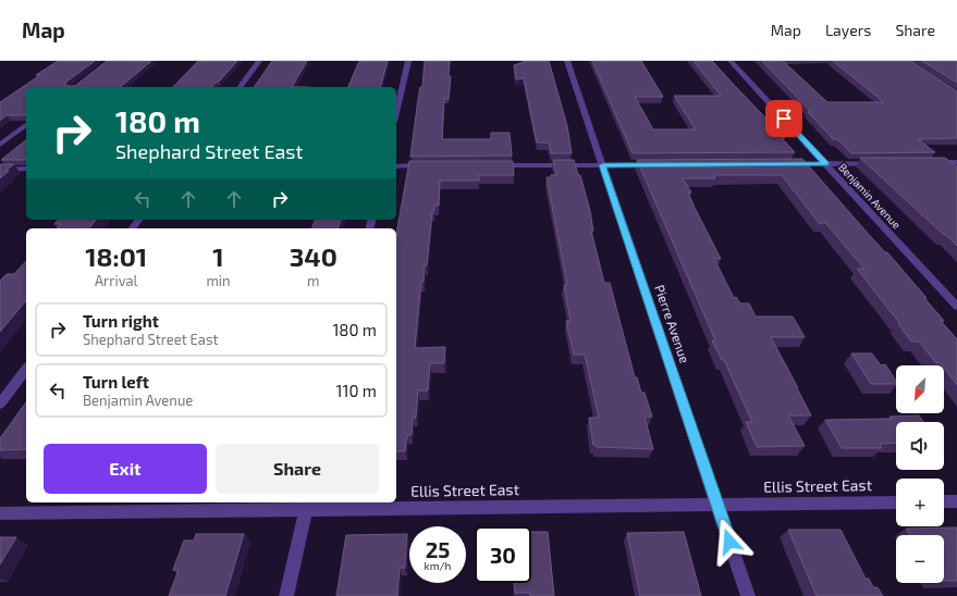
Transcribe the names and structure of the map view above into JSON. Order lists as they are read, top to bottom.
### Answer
{
  "streets": {
    "street": ["Benjamin Avenue", "Pierre Avenue", "Ellis Street East"]
  },
  "crossings": [
    ["Pierre Avenue", "Ellis Street East"]
  ],
  "north": "bottom left",
  "page": {
    "header": "Map",
    "nav": ["Map", "Layers", "Share"],
    "turn": ["180 m", "Shephard Street East"],
    "eta": [
      "18:01",
      "Arrival",
      "1",
      "min",
      "340",
      "m"
    ],
    "list": [
      {
        "name": "Turn right",
        "note": "Shephard Street East",
        "value": "180 m"
      },
      {
        "name": "Turn left",
        "note": "Benjamin Avenue",
        "value": "110 m"
      }
    ],
    "map_buttons": ["+", "−"],
    "buttons": ["Exit", "Share"],
    "speed": "25 km/h",
    "limit": "30"
  }
}
